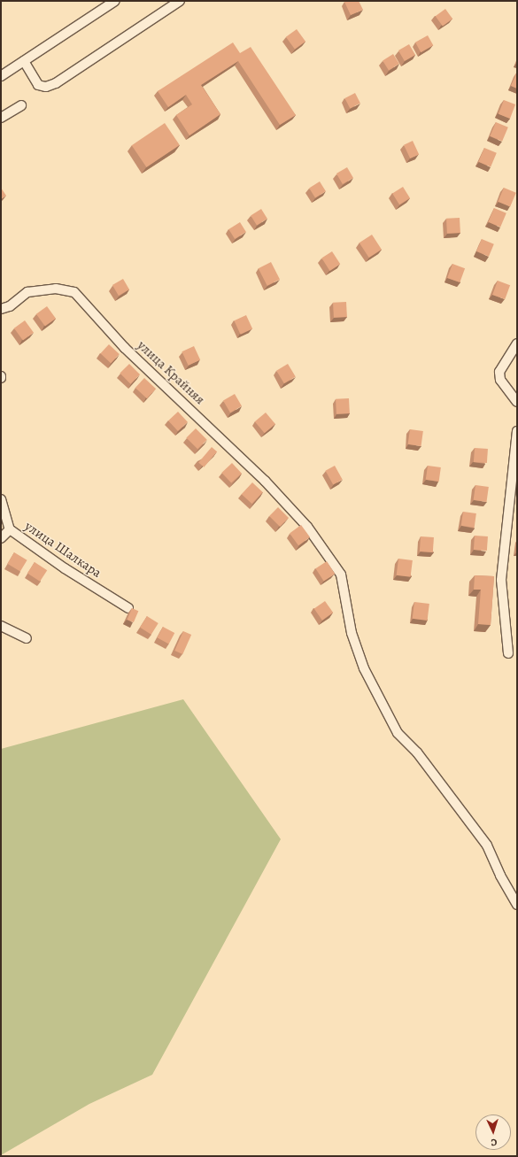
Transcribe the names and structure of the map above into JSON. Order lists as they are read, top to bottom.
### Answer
{
  "streets": {
    "street": ["улица Крайняя", "улица Шалкара"]
  },
  "north": "bottom"
}
